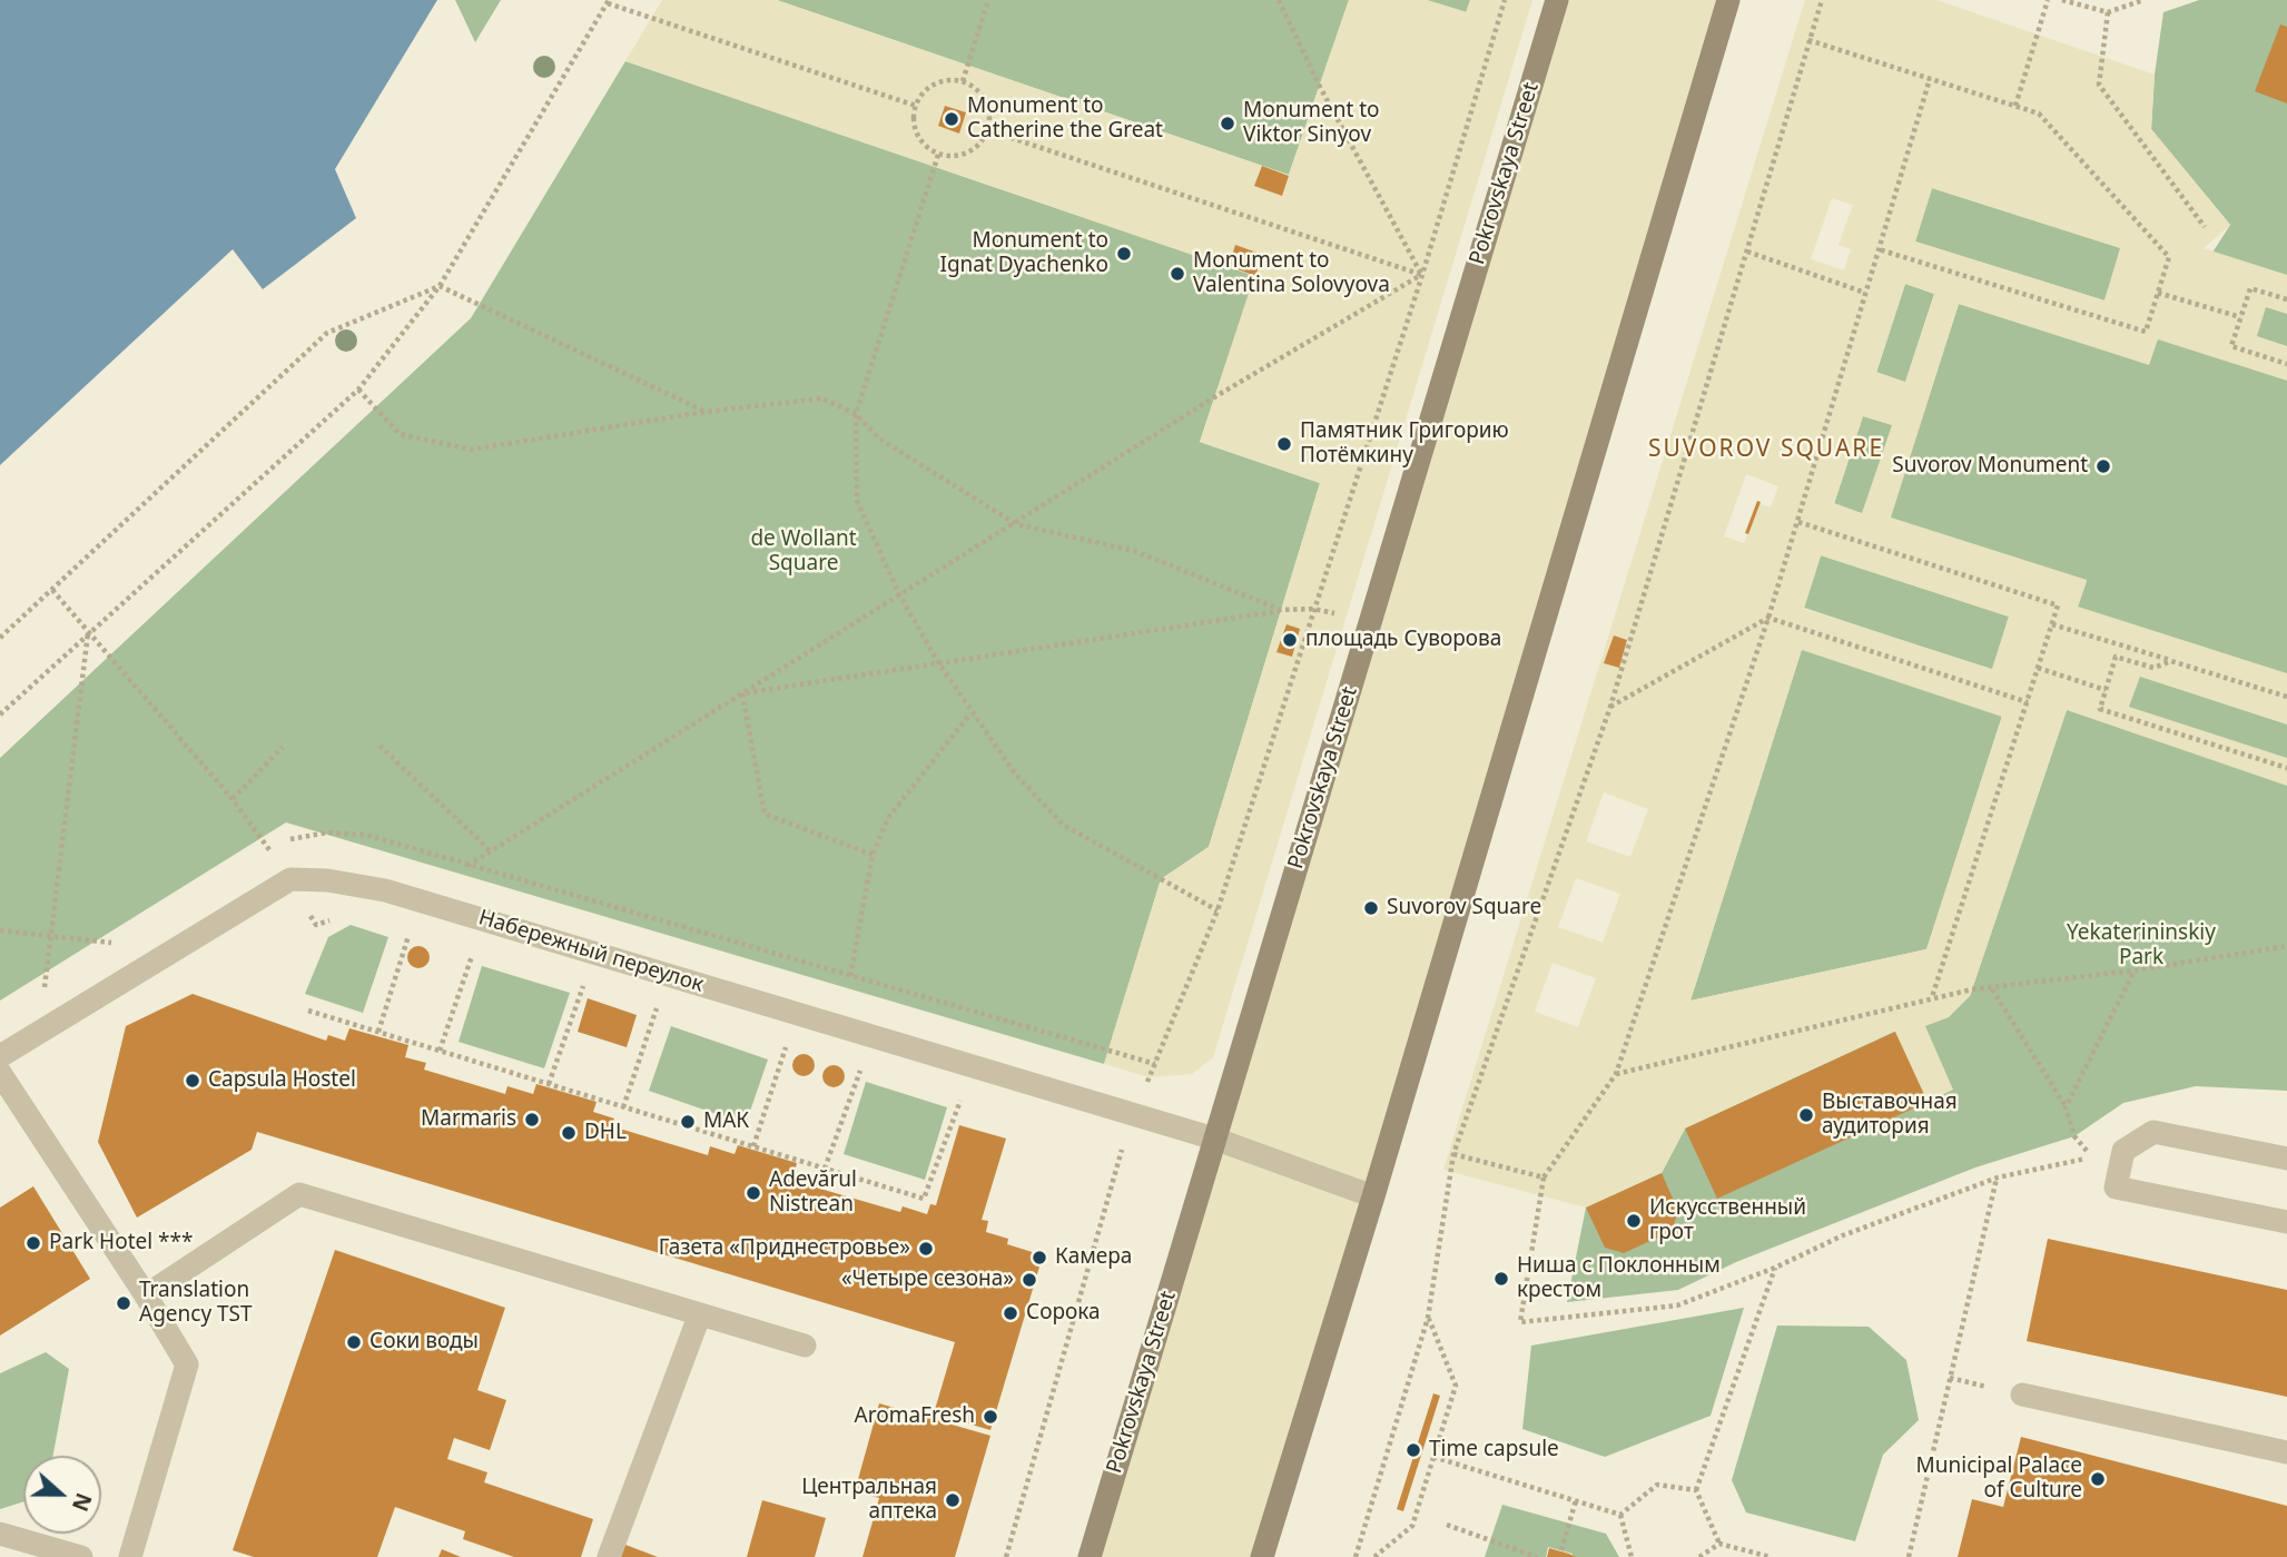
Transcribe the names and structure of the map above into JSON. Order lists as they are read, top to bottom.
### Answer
{
  "streets": {
    "main road": ["Pokrovskaya Street"],
    "street": ["Набережный переулок"]
  },
  "crossings": [
    ["Pokrovskaya Street", "Набережный переулок"]
  ],
  "districts": ["SUVOROV SQUARE"],
  "parks": ["de Wollant Square", "Yekaterininskiy Park"],
  "places": [
    "Monument to Catherine the Great",
    "Monument to Viktor Sinyov",
    "Monument to Ignat Dyachenko",
    "Monument to Valentina Solovyova",
    "Памятник Григорию Потёмкину",
    "Suvorov Monument",
    "площадь Суворова",
    "Suvorov Square",
    "Capsula Hostel",
    "Выставочная аудитория",
    "Marmaris",
    "МАК",
    "DHL",
    "Adevărul Nistrean",
    "Искусственный грот",
    "Park Hotel ***",
    "Газета «Приднестровье»",
    "Камера",
    "Ниша с Поклонным крестом",
    "«Четыре сезона»",
    "Translation Agency TST",
    "Сорока",
    "Соки воды",
    "AromaFresh",
    "Time capsule",
    "Municipal Palace of Culture",
    "Центральная аптека"
  ],
  "north": "right"
}
